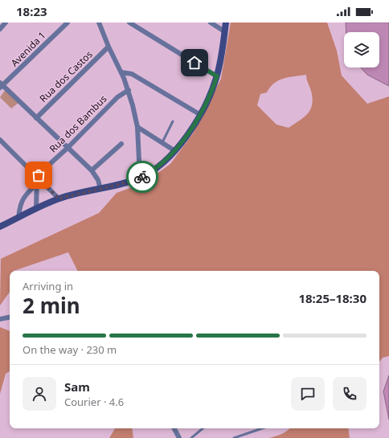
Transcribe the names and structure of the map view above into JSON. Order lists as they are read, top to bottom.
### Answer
{
  "streets": {
    "street": ["Avenida 1", "Rua dos Castos", "Rua dos Bambus"]
  },
  "page": {
    "status": "18:23",
    "heading": ["2 min", "Arriving in", "18:25–18:30"],
    "panel": ["Sam", "Courier · 4.6"],
    "bar": "On the way · 230 m"
  }
}
